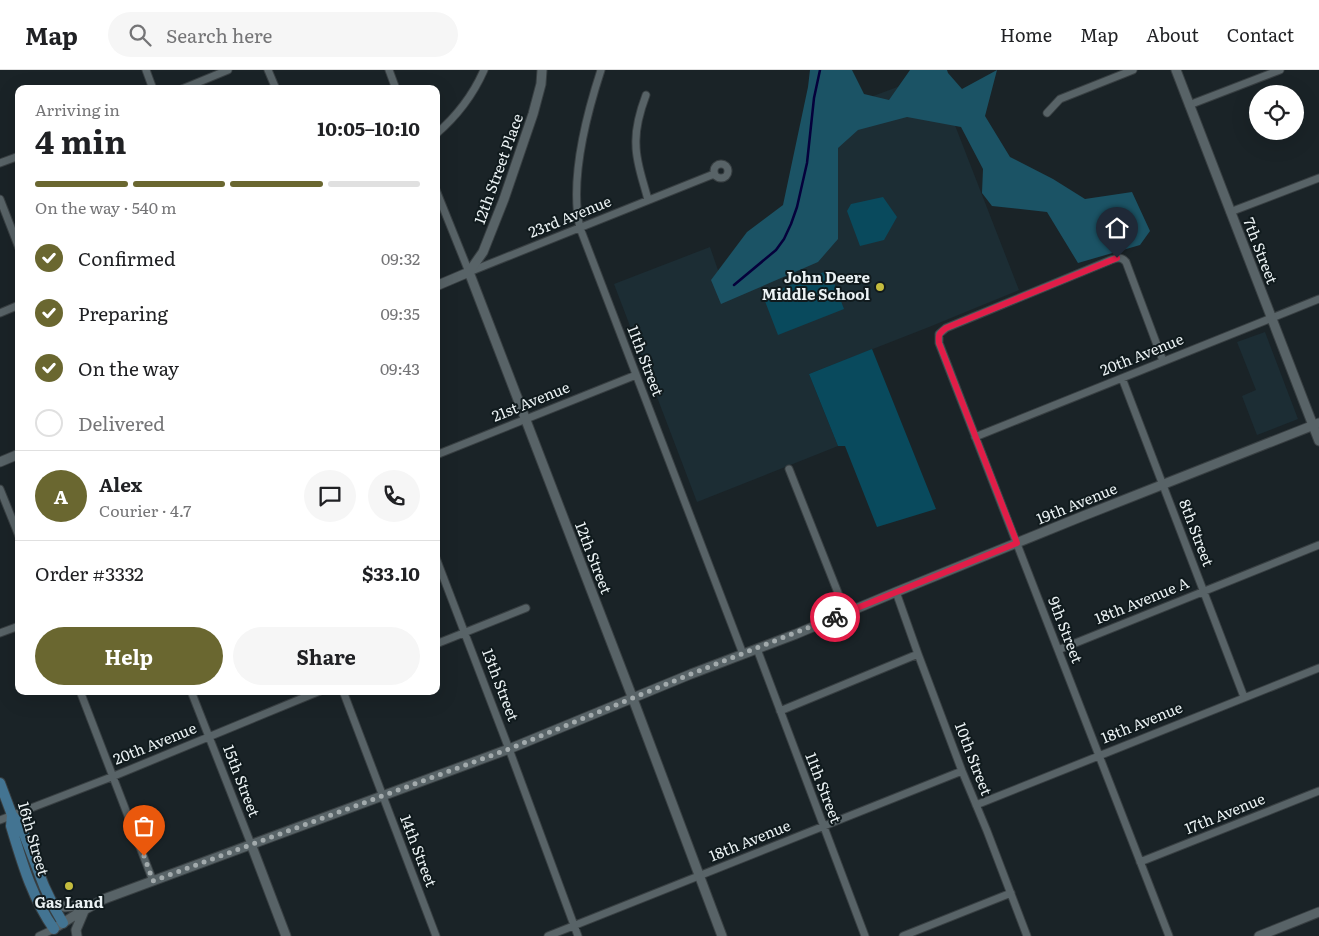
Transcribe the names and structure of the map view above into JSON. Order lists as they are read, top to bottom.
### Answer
{
  "streets": {
    "main road": ["16th Street"],
    "street": [
      "12th Street Place",
      "23rd Avenue",
      "7th Street",
      "20th Avenue",
      "11th Street",
      "21st Avenue",
      "19th Avenue",
      "8th Street",
      "12th Street",
      "18th Avenue A",
      "9th Street",
      "13th Street",
      "18th Avenue",
      "10th Street",
      "15th Street",
      "17th Avenue",
      "14th Street"
    ]
  },
  "crossings": [
    ["12th Street Place", "23rd Avenue"],
    ["12th Street Place", "12th Street"],
    ["23rd Avenue", "11th Street"],
    ["23rd Avenue", "12th Street"],
    ["7th Street", "20th Avenue"],
    ["7th Street", "19th Avenue"],
    ["20th Avenue", "8th Street"],
    ["20th Avenue", "9th Street"],
    ["20th Avenue", "15th Street"],
    ["20th Avenue", "16th Street"],
    ["11th Street", "21st Avenue"],
    ["11th Street", "19th Avenue"],
    ["11th Street", "18th Avenue"],
    ["21st Avenue", "12th Street"],
    ["19th Avenue", "8th Street"],
    ["19th Avenue", "12th Street"],
    ["19th Avenue", "9th Street"],
    ["19th Avenue", "13th Street"],
    ["19th Avenue", "10th Street"],
    ["19th Avenue", "15th Street"],
    ["19th Avenue", "16th Street"],
    ["19th Avenue", "14th Street"],
    ["8th Street", "18th Avenue A"],
    ["8th Street", "18th Avenue"],
    ["12th Street", "18th Avenue"],
    ["18th Avenue A", "9th Street"],
    ["9th Street", "18th Avenue"],
    ["9th Street", "17th Avenue"],
    ["13th Street", "18th Avenue"],
    ["18th Avenue", "10th Street"]
  ],
  "places": ["John Deere Middle School", "Gas Land"],
  "page": {
    "header": "Map",
    "search": "Search here",
    "nav": [
      "Home",
      "Map",
      "About",
      "Contact"
    ],
    "heading": ["4 min", "Arriving in", "10:05–10:10"],
    "panel": [
      "Alex",
      "Courier · 4.7",
      "Order #3332",
      "$33.10"
    ],
    "bar": "On the way · 540 m",
    "list": [
      ["Confirmed", "09:32"],
      ["Preparing", "09:35"],
      ["On the way", "09:43"],
      "Delivered"
    ],
    "round": "A",
    "buttons": ["Help", "Share"]
  }
}
